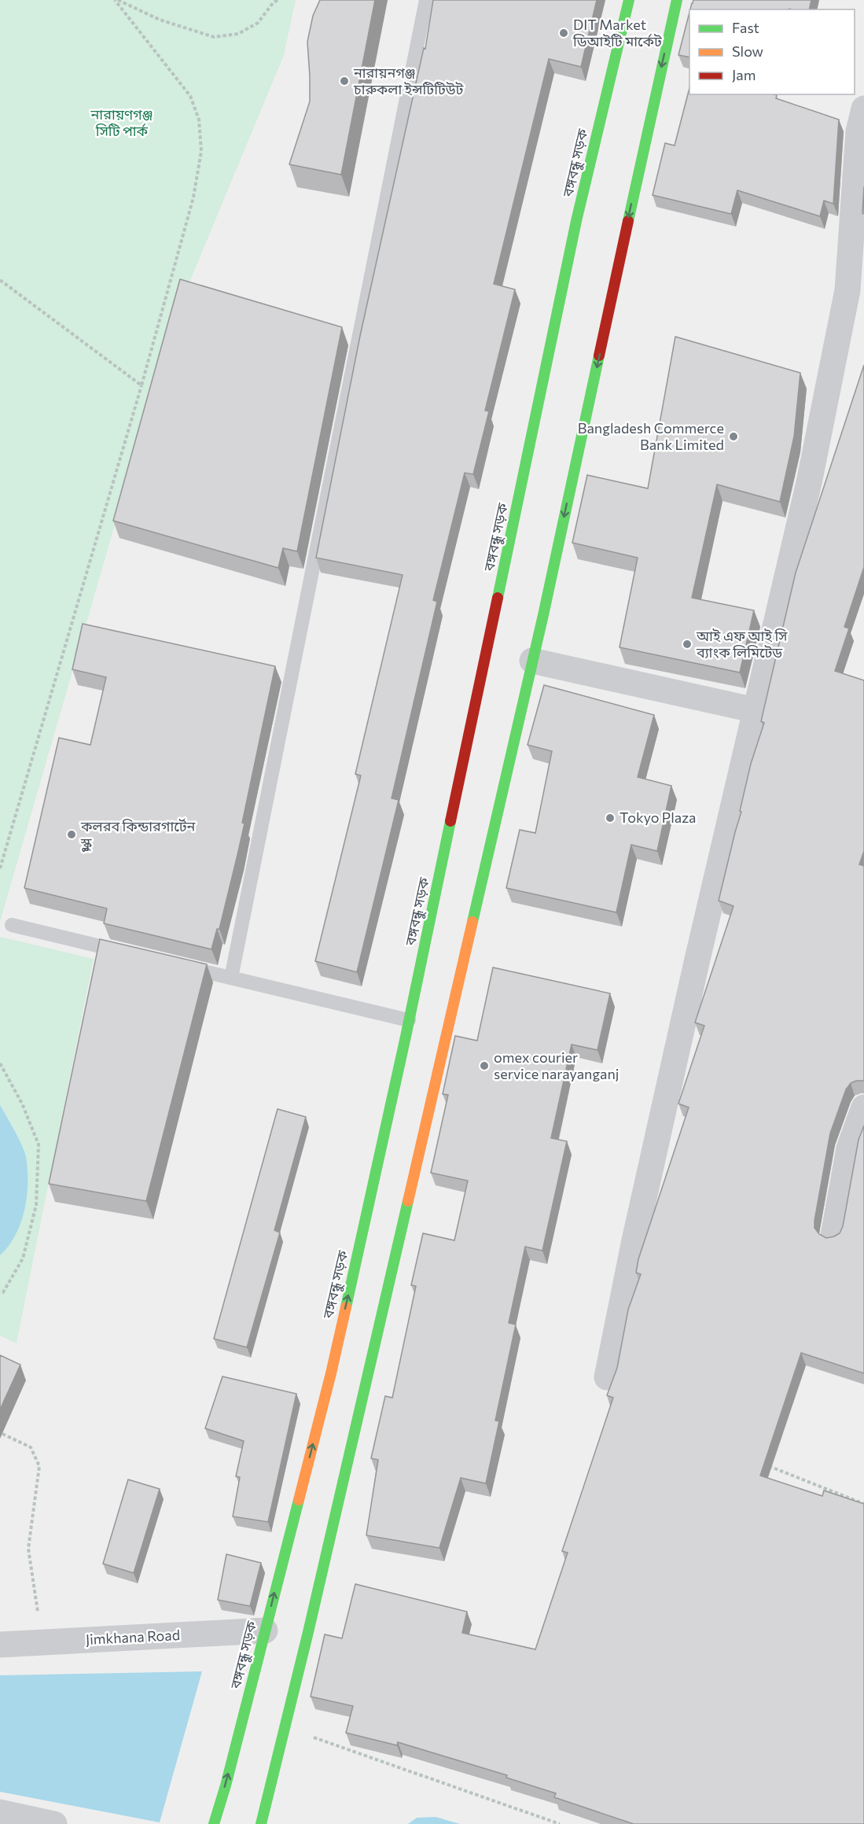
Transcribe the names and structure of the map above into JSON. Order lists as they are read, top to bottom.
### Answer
{
  "streets": {
    "main road": ["বঙ্গবন্ধু সড়ক"],
    "street": ["Jimkhana Road"]
  },
  "crossings": [
    ["বঙ্গবন্ধু সড়ক", "Jimkhana Road"]
  ],
  "parks": ["নারায়ণগঞ্জ সিটি পার্ক"],
  "places": [
    "DIT Market ডিআইটি মার্কেট",
    "নারায়নগঞ্জ চারুকলা ইন্সটিটিউট",
    "Bangladesh Commerce Bank Limited",
    "আই এফ আই সি ব্যাংক লিমিটেড",
    "Tokyo Plaza",
    "কলরব কিন্ডারগার্টেন স্কুল",
    "omex courier service narayanganj"
  ],
  "legend": ["Fast", "Slow", "Jam"]
}
